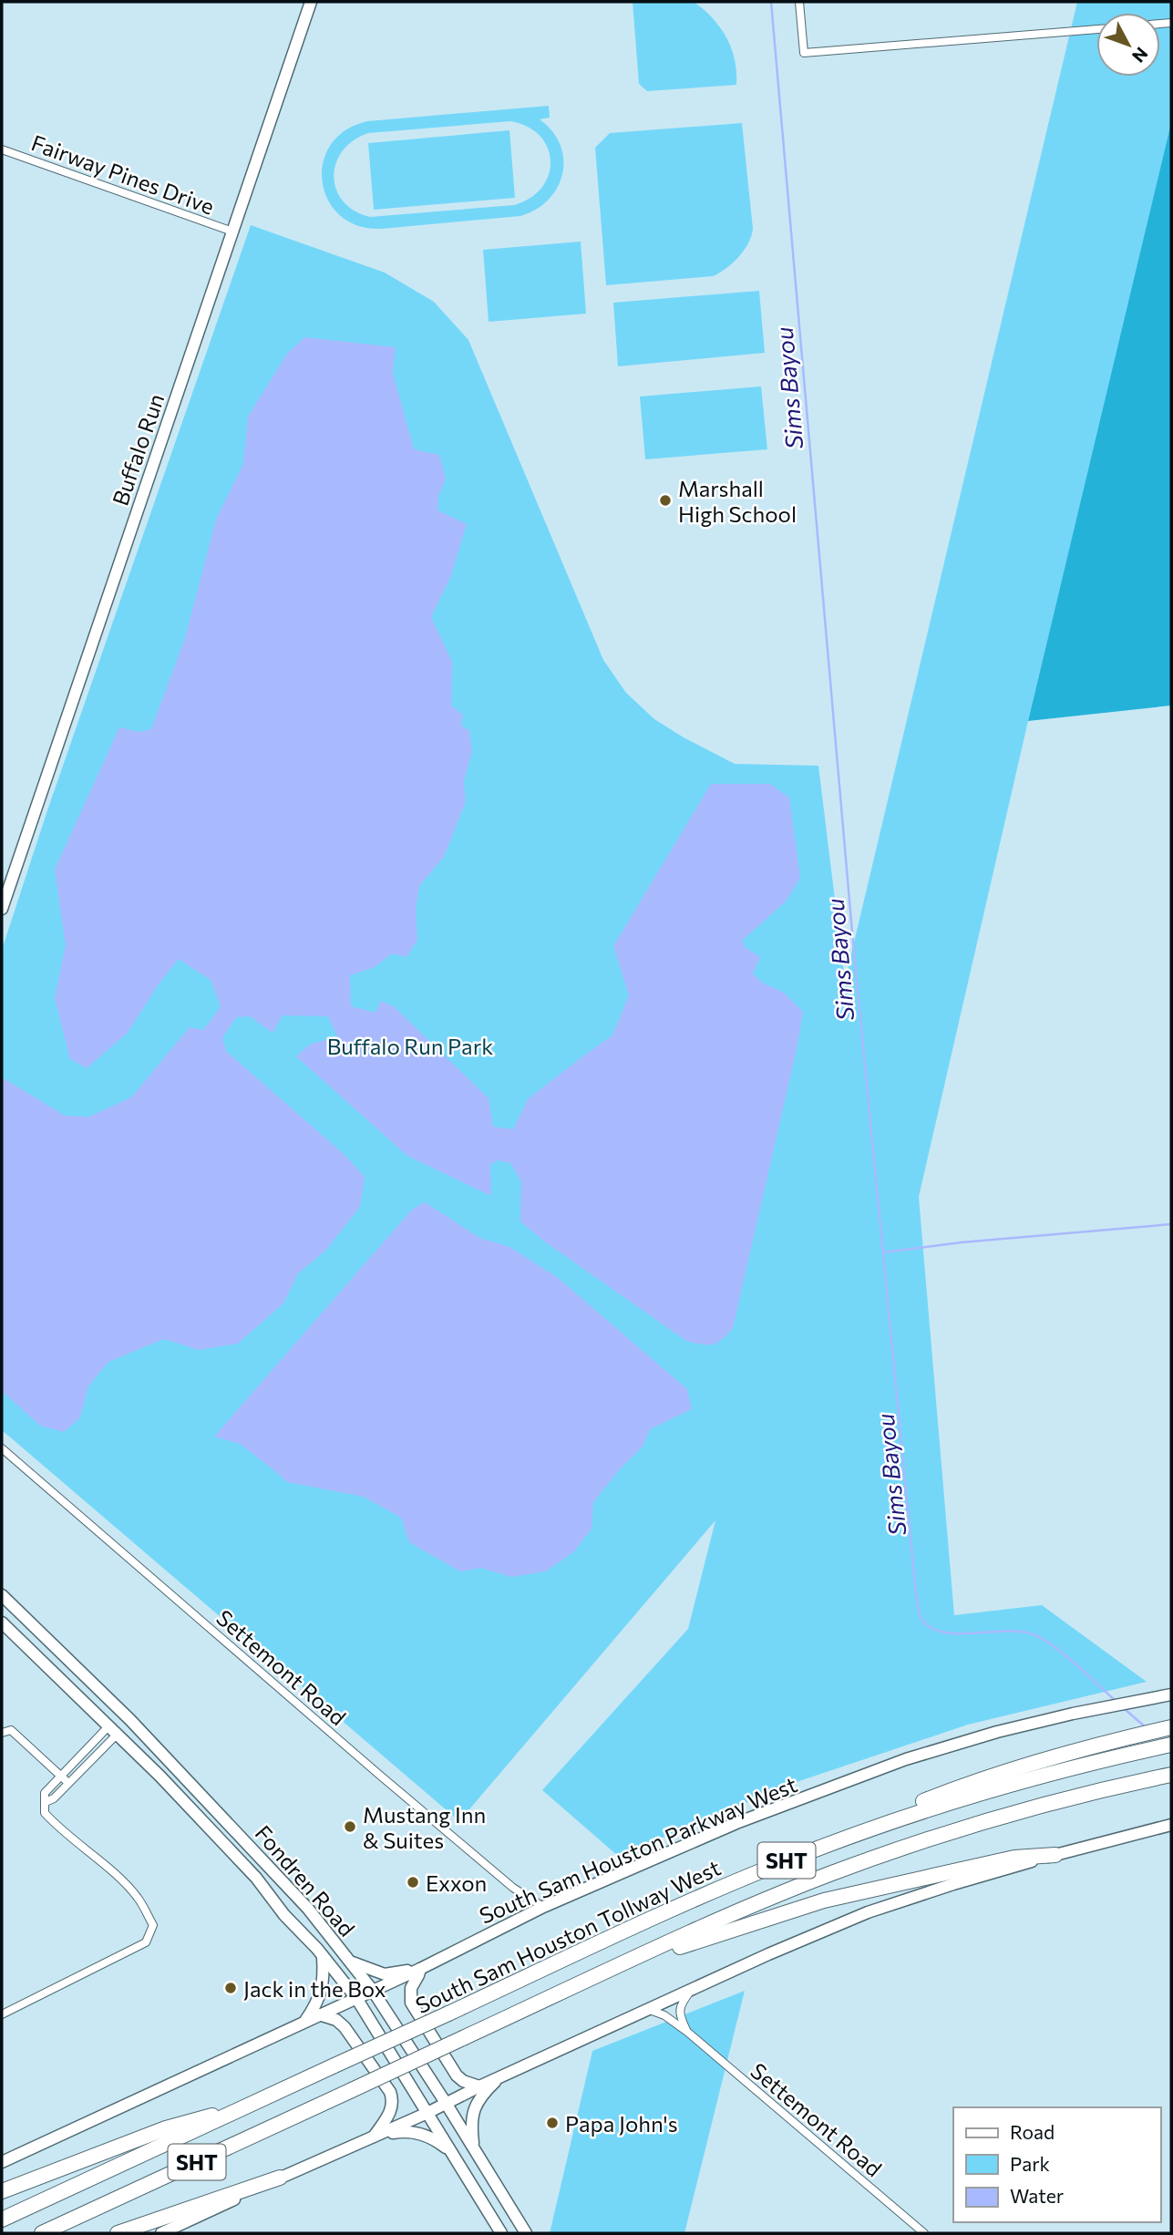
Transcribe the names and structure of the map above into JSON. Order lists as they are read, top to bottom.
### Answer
{
  "streets": {
    "highway": ["SHT", "South Sam Houston Tollway West"],
    "main road": ["Buffalo Run", "South Sam Houston Parkway West", "Fondren Road"],
    "street": ["Fairway Pines Drive", "Settemont Road"]
  },
  "crossings": [
    ["Fairway Pines Drive", "Buffalo Run"],
    ["Settemont Road", "South Sam Houston Parkway West"],
    ["South Sam Houston Parkway West", "Fondren Road"]
  ],
  "water": ["Sims Bayou"],
  "parks": ["Buffalo Run Park"],
  "places": [
    "Marshall High School",
    "Mustang Inn & Suites",
    "Exxon",
    "Jack in the Box",
    "Papa John's"
  ],
  "legend": ["Road", "Park", "Water"],
  "north": "bottom right"
}
